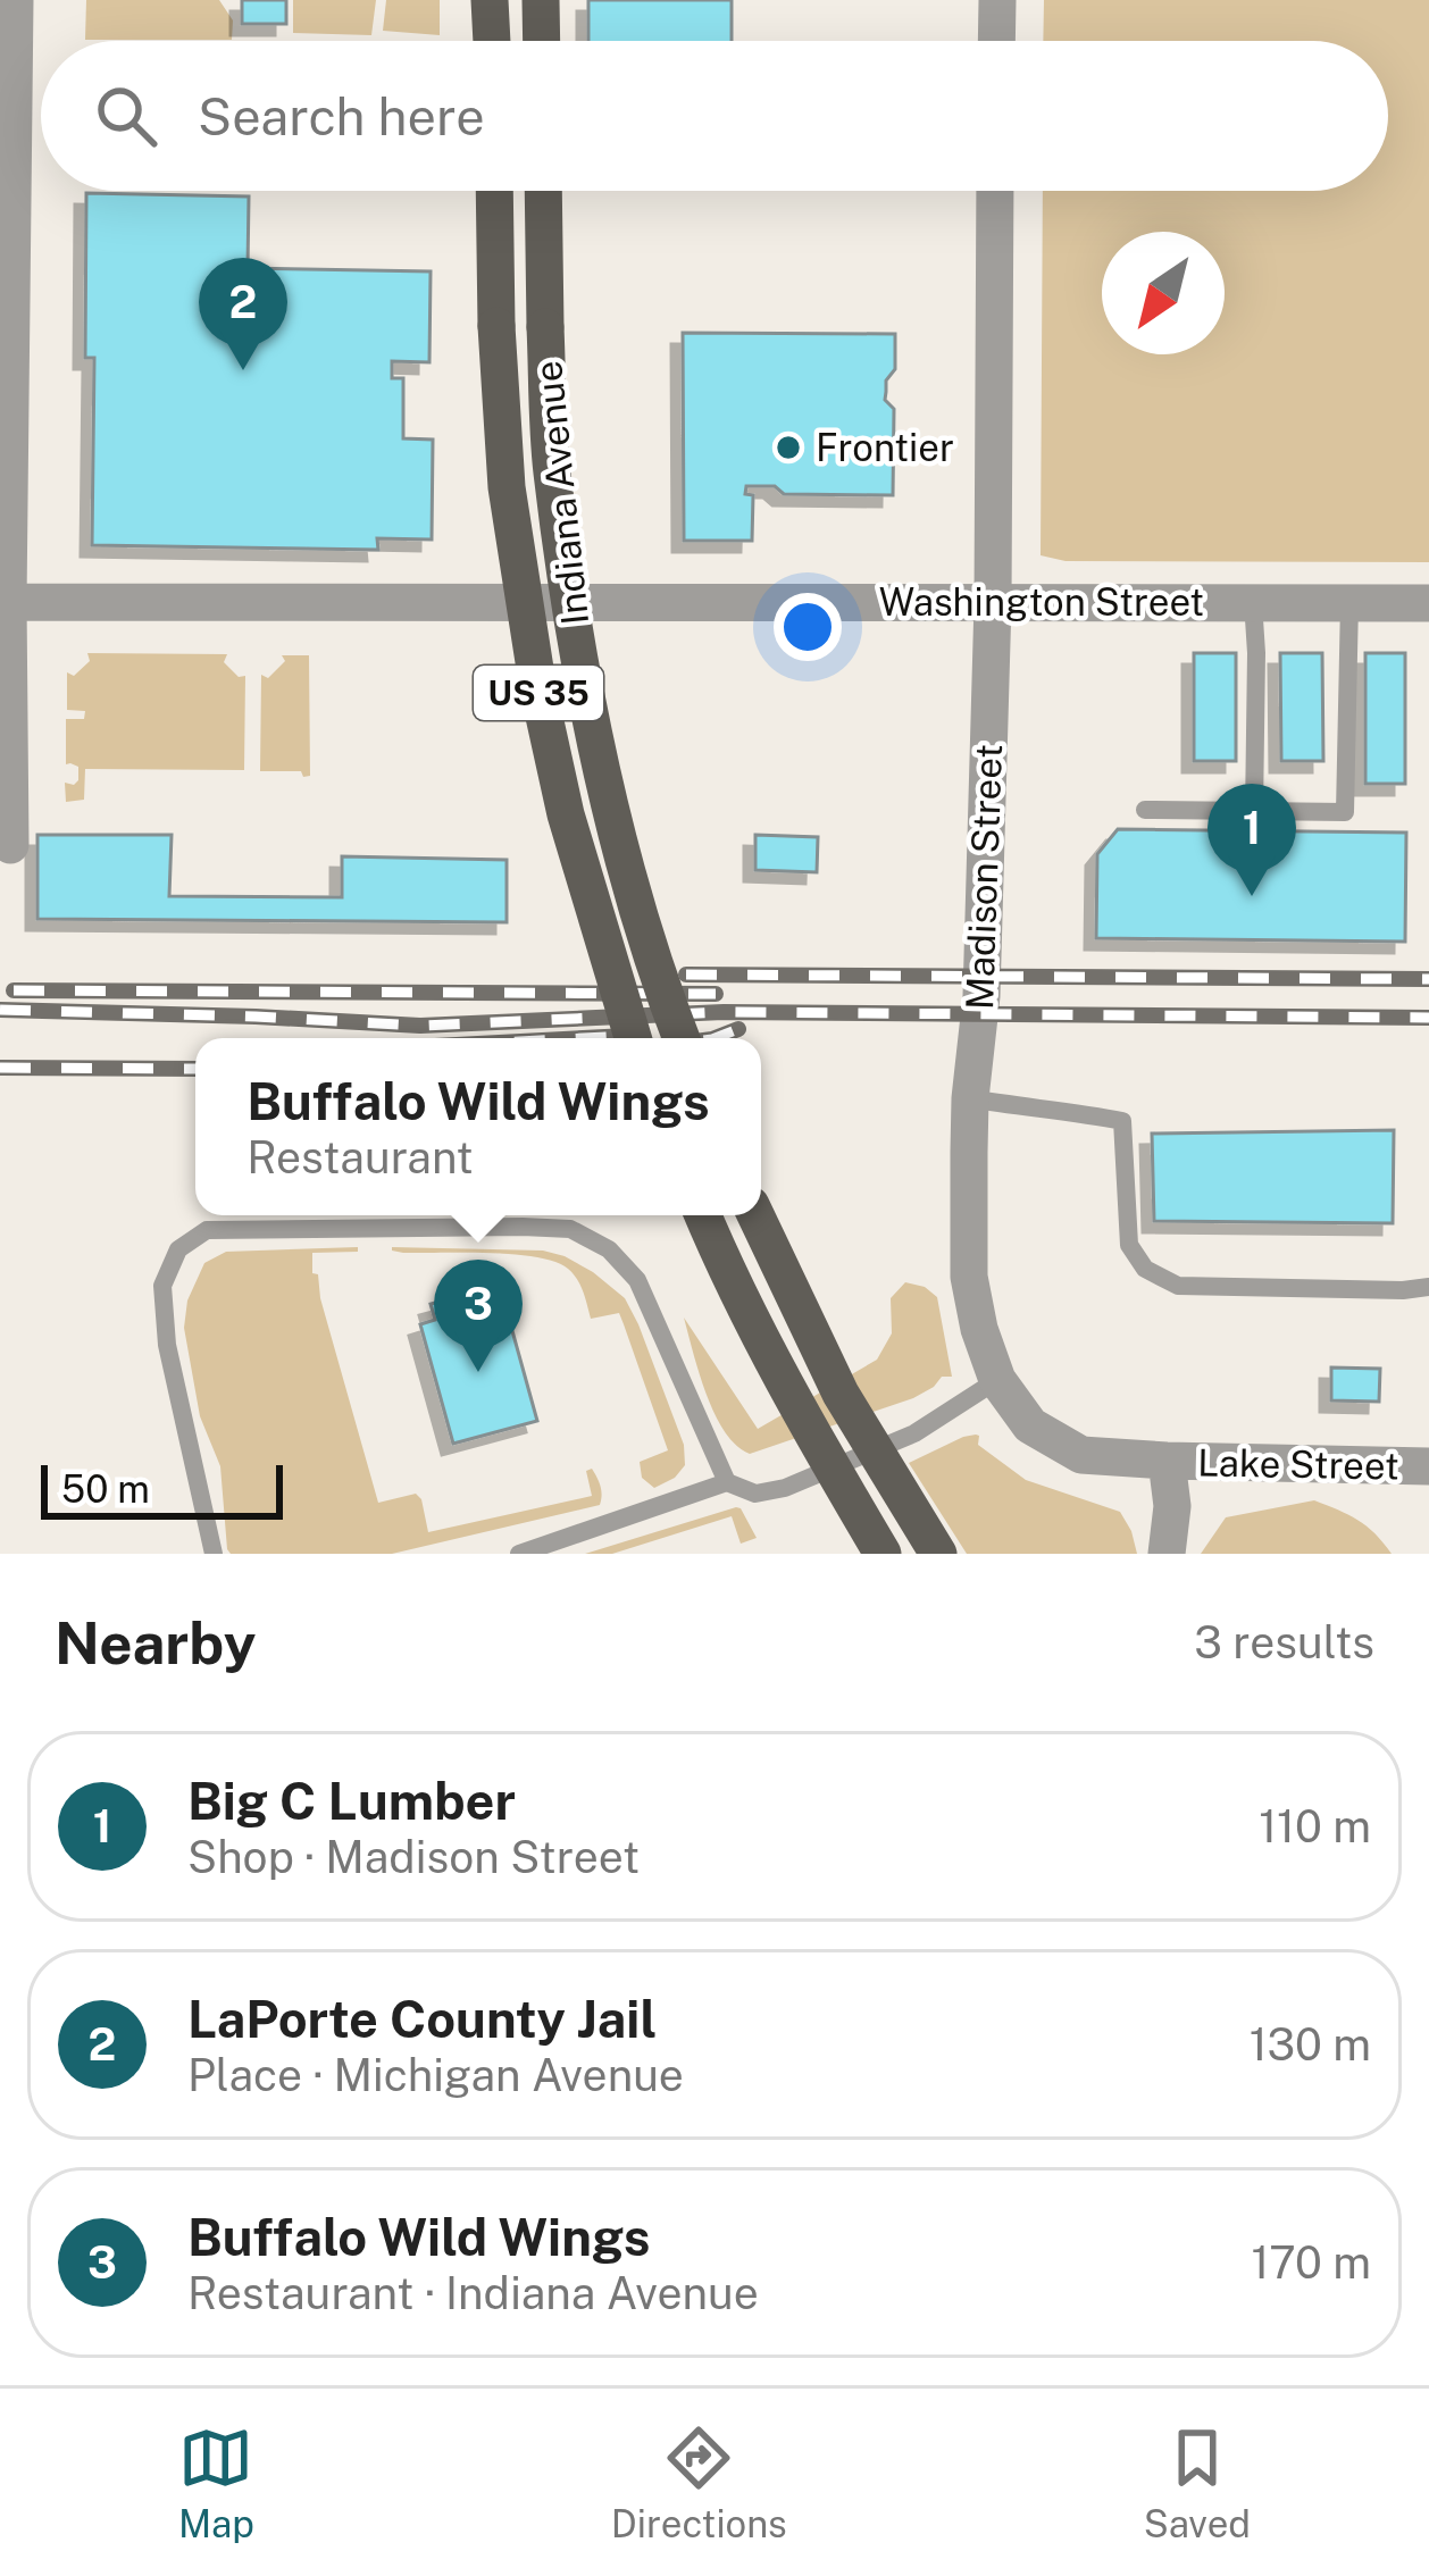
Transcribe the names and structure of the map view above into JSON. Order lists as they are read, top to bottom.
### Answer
{
  "streets": {
    "main road": ["Indiana Avenue", "US 35"],
    "street": ["Washington Street", "Madison Street", "Lake Street"]
  },
  "crossings": [
    ["Washington Street", "Madison Street"],
    ["Madison Street", "Lake Street"]
  ],
  "places": ["Frontier"],
  "scale_bar": "50 m",
  "north": "bottom left",
  "page": {
    "search": "Search here",
    "pins": ["2", "1", "3"],
    "popup": ["Buffalo Wild Wings", "Restaurant"],
    "scale": "50 m",
    "heading": ["Nearby", "3 results"],
    "list": [
      {
        "mark": "1",
        "name": "Big C Lumber",
        "note": "Shop · Madison Street",
        "value": "110 m"
      },
      {
        "mark": "2",
        "name": "LaPorte County Jail",
        "note": "Place · Michigan Avenue",
        "value": "130 m"
      },
      {
        "mark": "3",
        "name": "Buffalo Wild Wings",
        "note": "Restaurant · Indiana Avenue",
        "value": "170 m"
      }
    ],
    "nav": ["Map", "Directions", "Saved"]
  }
}
